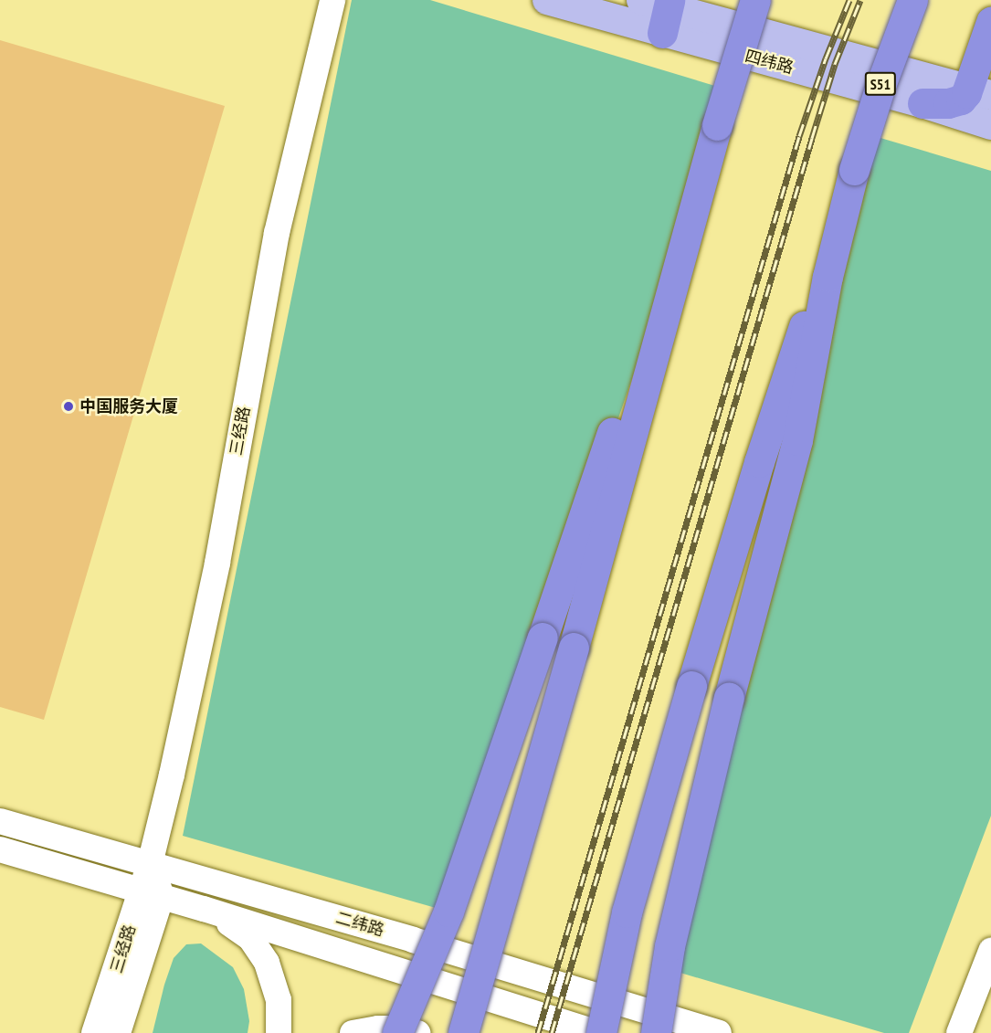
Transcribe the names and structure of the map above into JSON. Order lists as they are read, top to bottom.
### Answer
{
  "streets": {
    "highway": ["S51"],
    "main road": ["四纬路", "三经路", "二纬路"]
  },
  "crossings": [
    ["三经路", "二纬路"]
  ],
  "places": ["中国服务大厦"]
}
